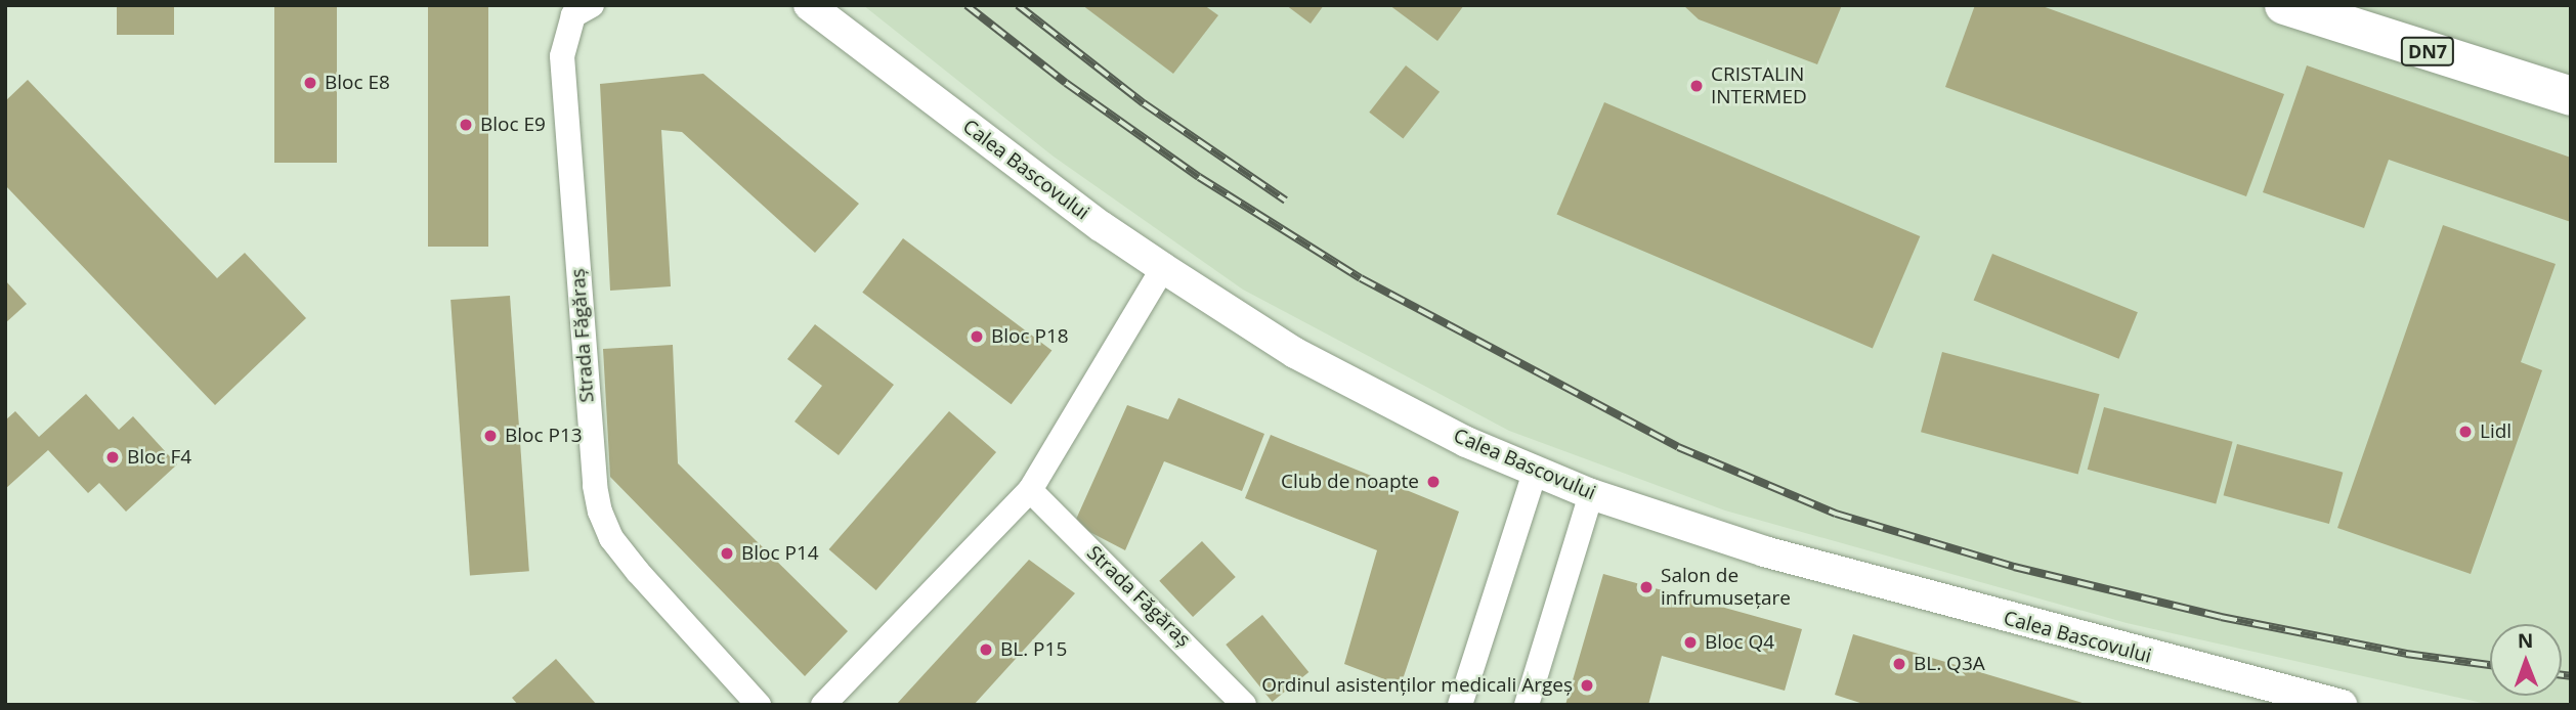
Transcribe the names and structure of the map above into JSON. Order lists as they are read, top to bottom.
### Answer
{
  "streets": {
    "main road": ["DN7"],
    "street": ["Calea Bascovului", "Strada Făgăraș"]
  },
  "places": [
    "Bloc E8",
    "CRISTALIN INTERMED",
    "Bloc E9",
    "Bloc P18",
    "Lidl",
    "Bloc P13",
    "Bloc F4",
    "Club de noapte",
    "Bloc P14",
    "Salon de infrumusețare",
    "Bloc Q4",
    "BL. P15",
    "BL. Q3A",
    "Ordinul asistenților medicali Argeș"
  ],
  "north": "top"
}
